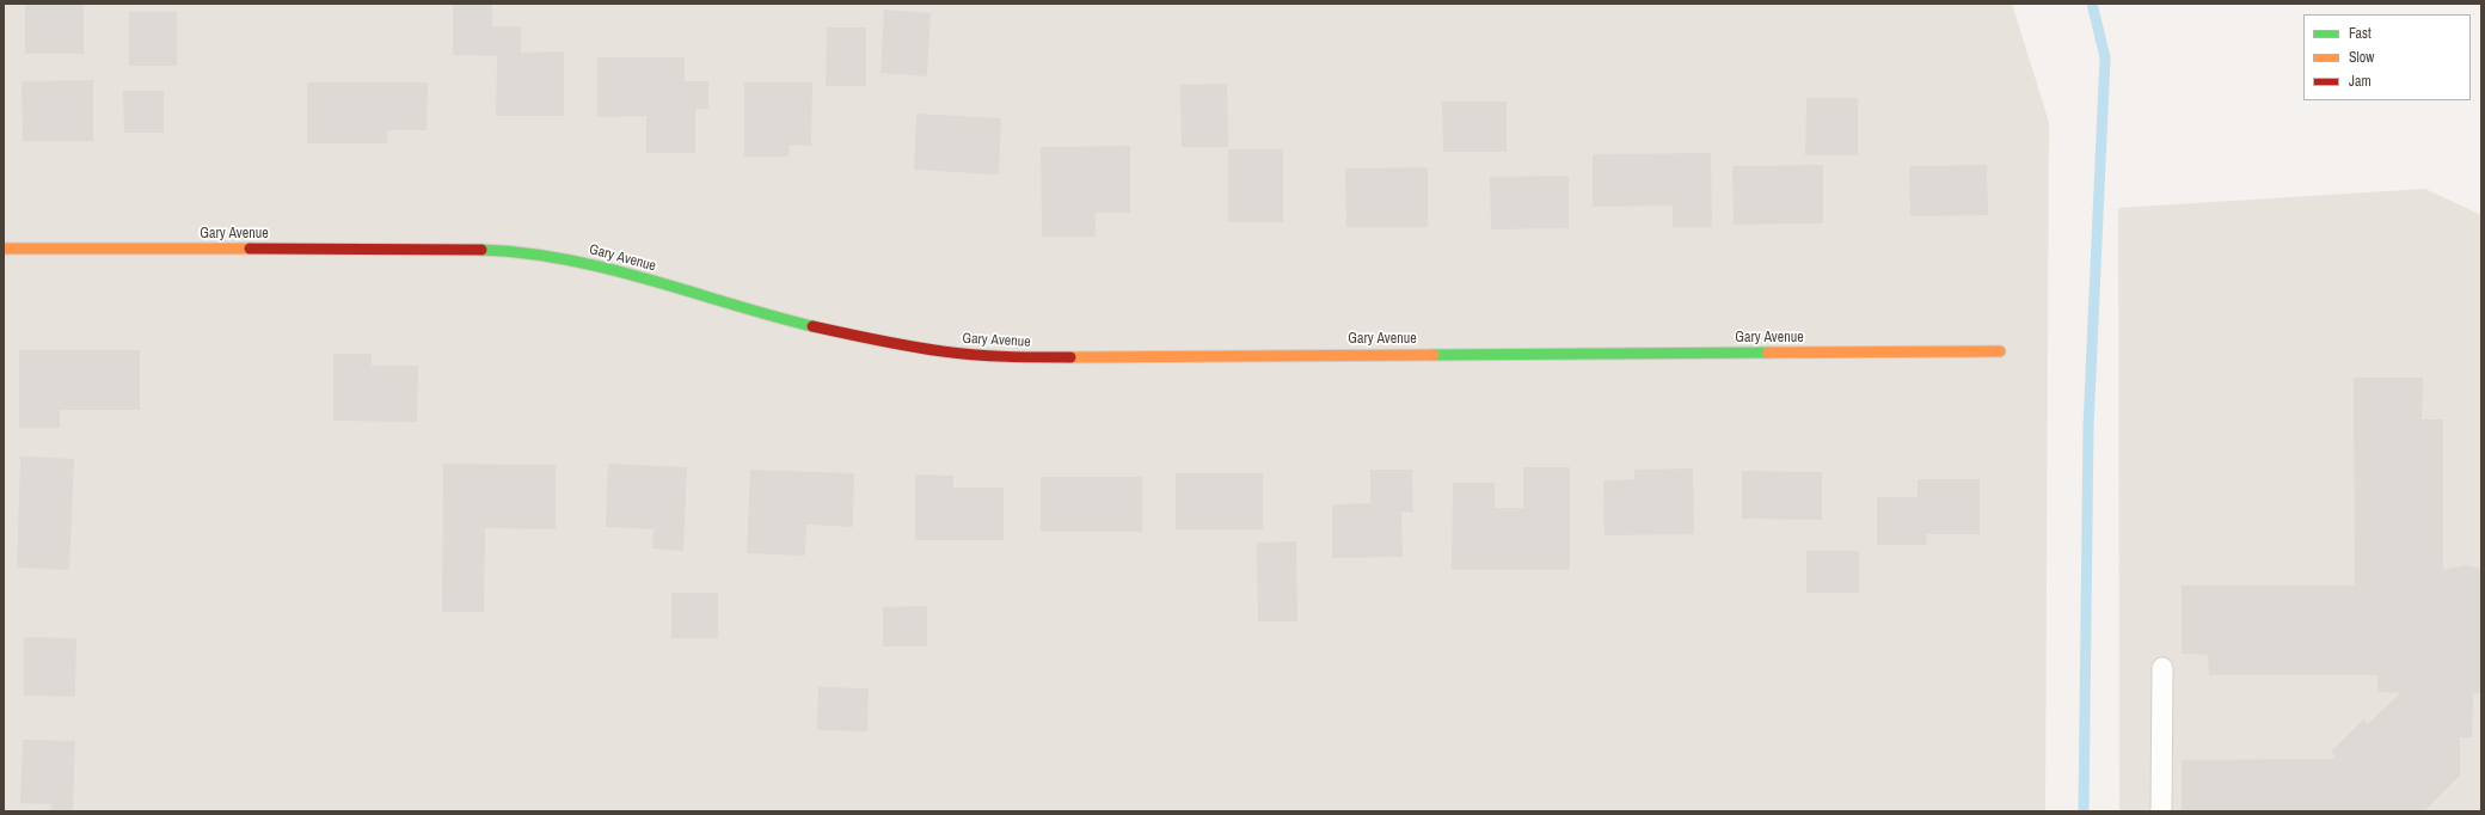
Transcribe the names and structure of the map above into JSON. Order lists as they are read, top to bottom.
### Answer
{
  "streets": {
    "street": ["Gary Avenue"]
  },
  "legend": ["Fast", "Slow", "Jam"]
}
